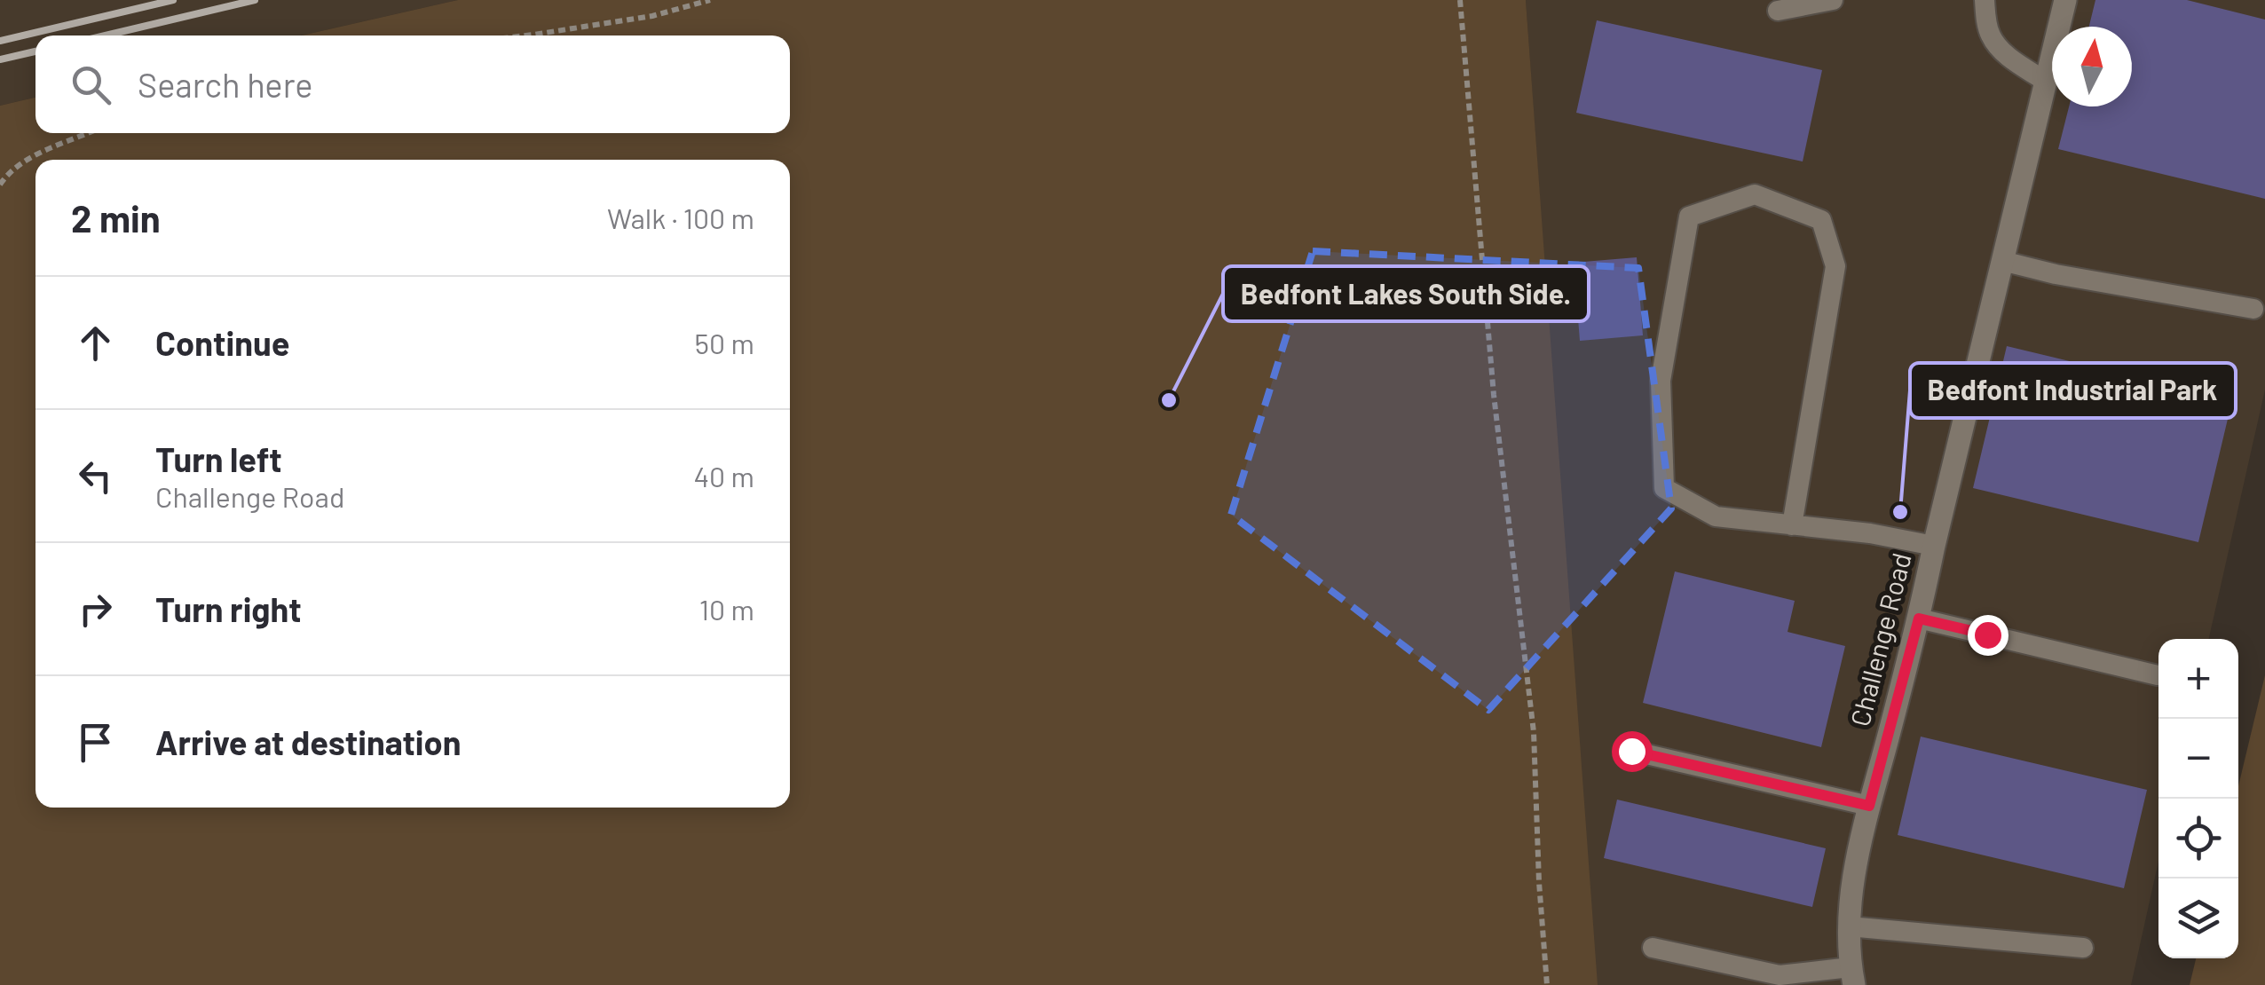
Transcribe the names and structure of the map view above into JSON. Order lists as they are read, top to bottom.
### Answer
{
  "streets": {
    "street": ["Challenge Road"]
  },
  "places": ["Bedfont Lakes South Side.", "Bedfont Industrial Park"],
  "north": "top",
  "page": {
    "search": "Search here",
    "heading": ["2 min", "Walk · 100 m"],
    "list": [
      ["Continue", "50 m"],
      ["Turn left", "Challenge Road", "40 m"],
      ["Turn right", "10 m"],
      "Arrive at destination"
    ],
    "map_buttons": ["+", "−"]
  }
}
